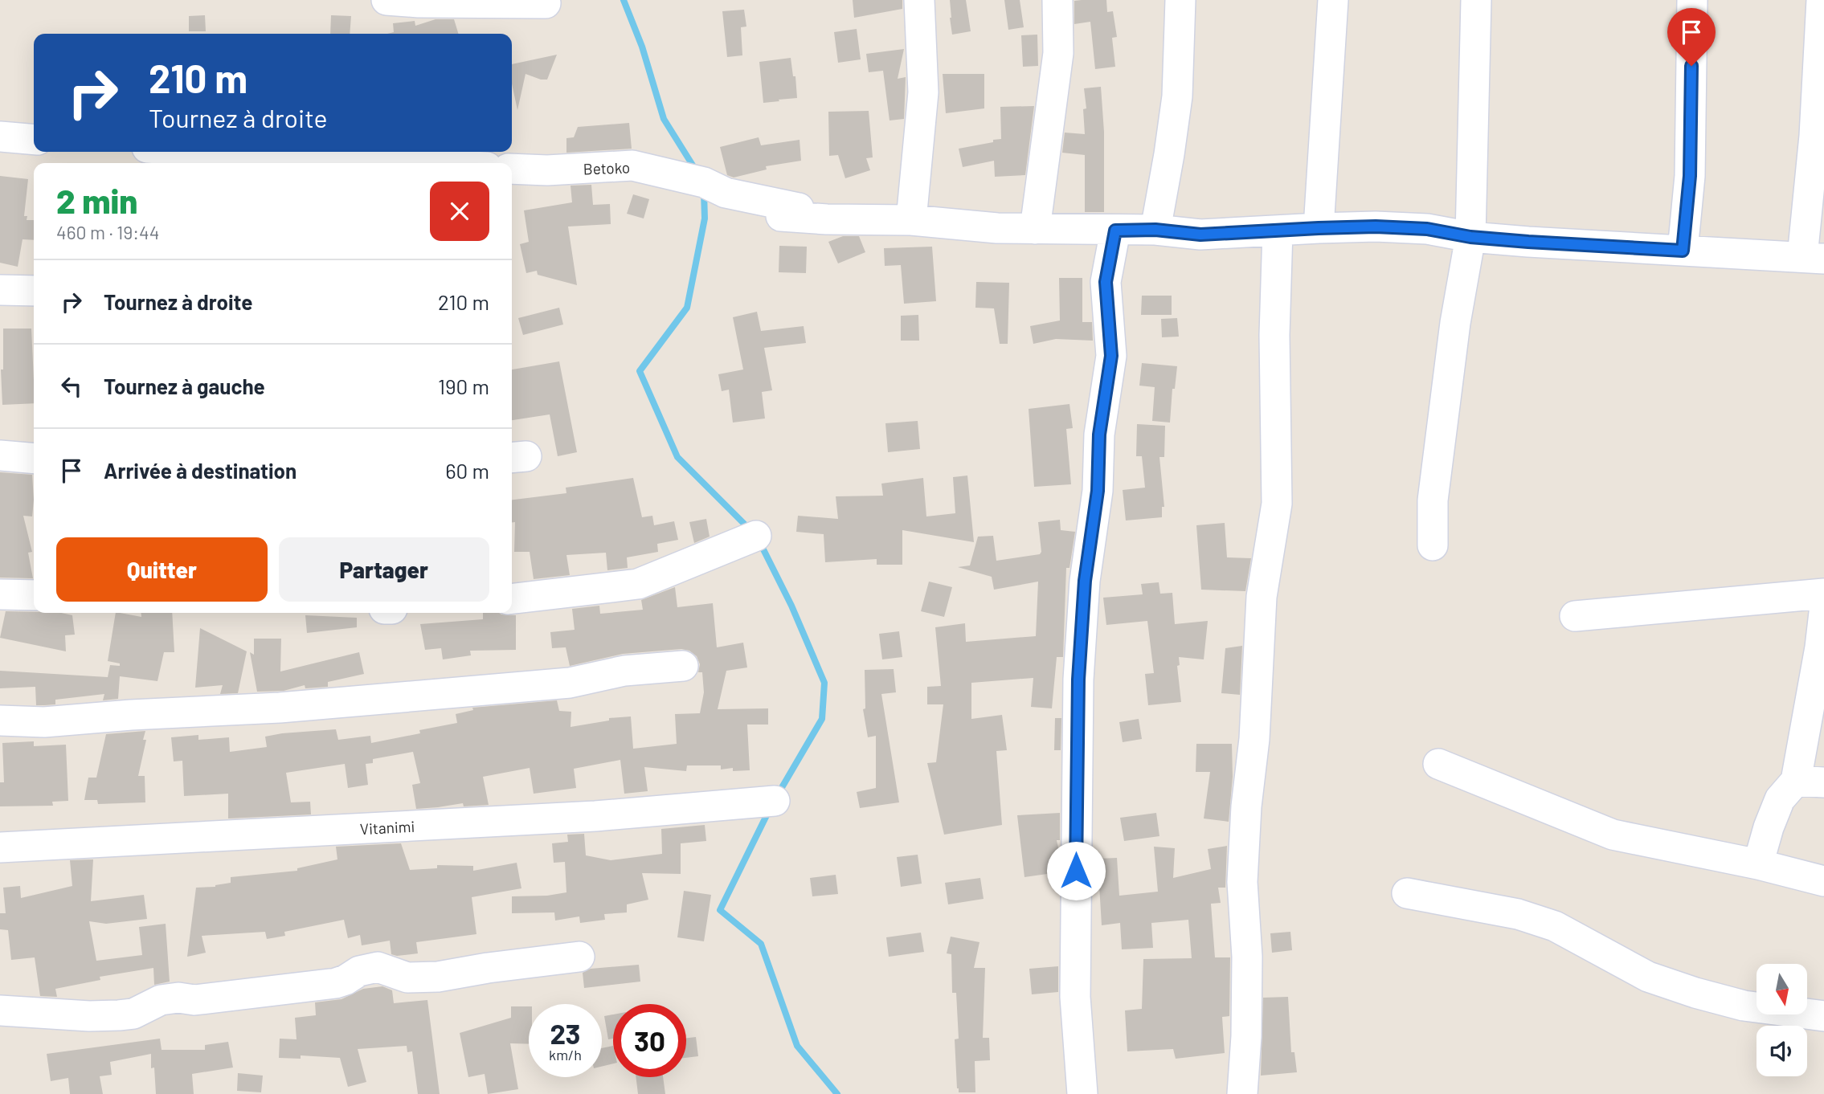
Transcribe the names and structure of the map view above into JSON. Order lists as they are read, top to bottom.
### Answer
{
  "streets": {
    "street": ["Betoko", "Vitanimi"]
  },
  "north": "bottom",
  "page": {
    "turn": ["210 m", "Tournez à droite"],
    "heading": ["2 min", "460 m · 19:44"],
    "list": [
      {
        "name": "Tournez à droite",
        "value": "210 m"
      },
      {
        "name": "Tournez à gauche",
        "value": "190 m"
      },
      {
        "name": "Arrivée à destination",
        "value": "60 m"
      }
    ],
    "buttons": ["Quitter", "Partager"],
    "speed": "23 km/h",
    "limit": "30"
  }
}
